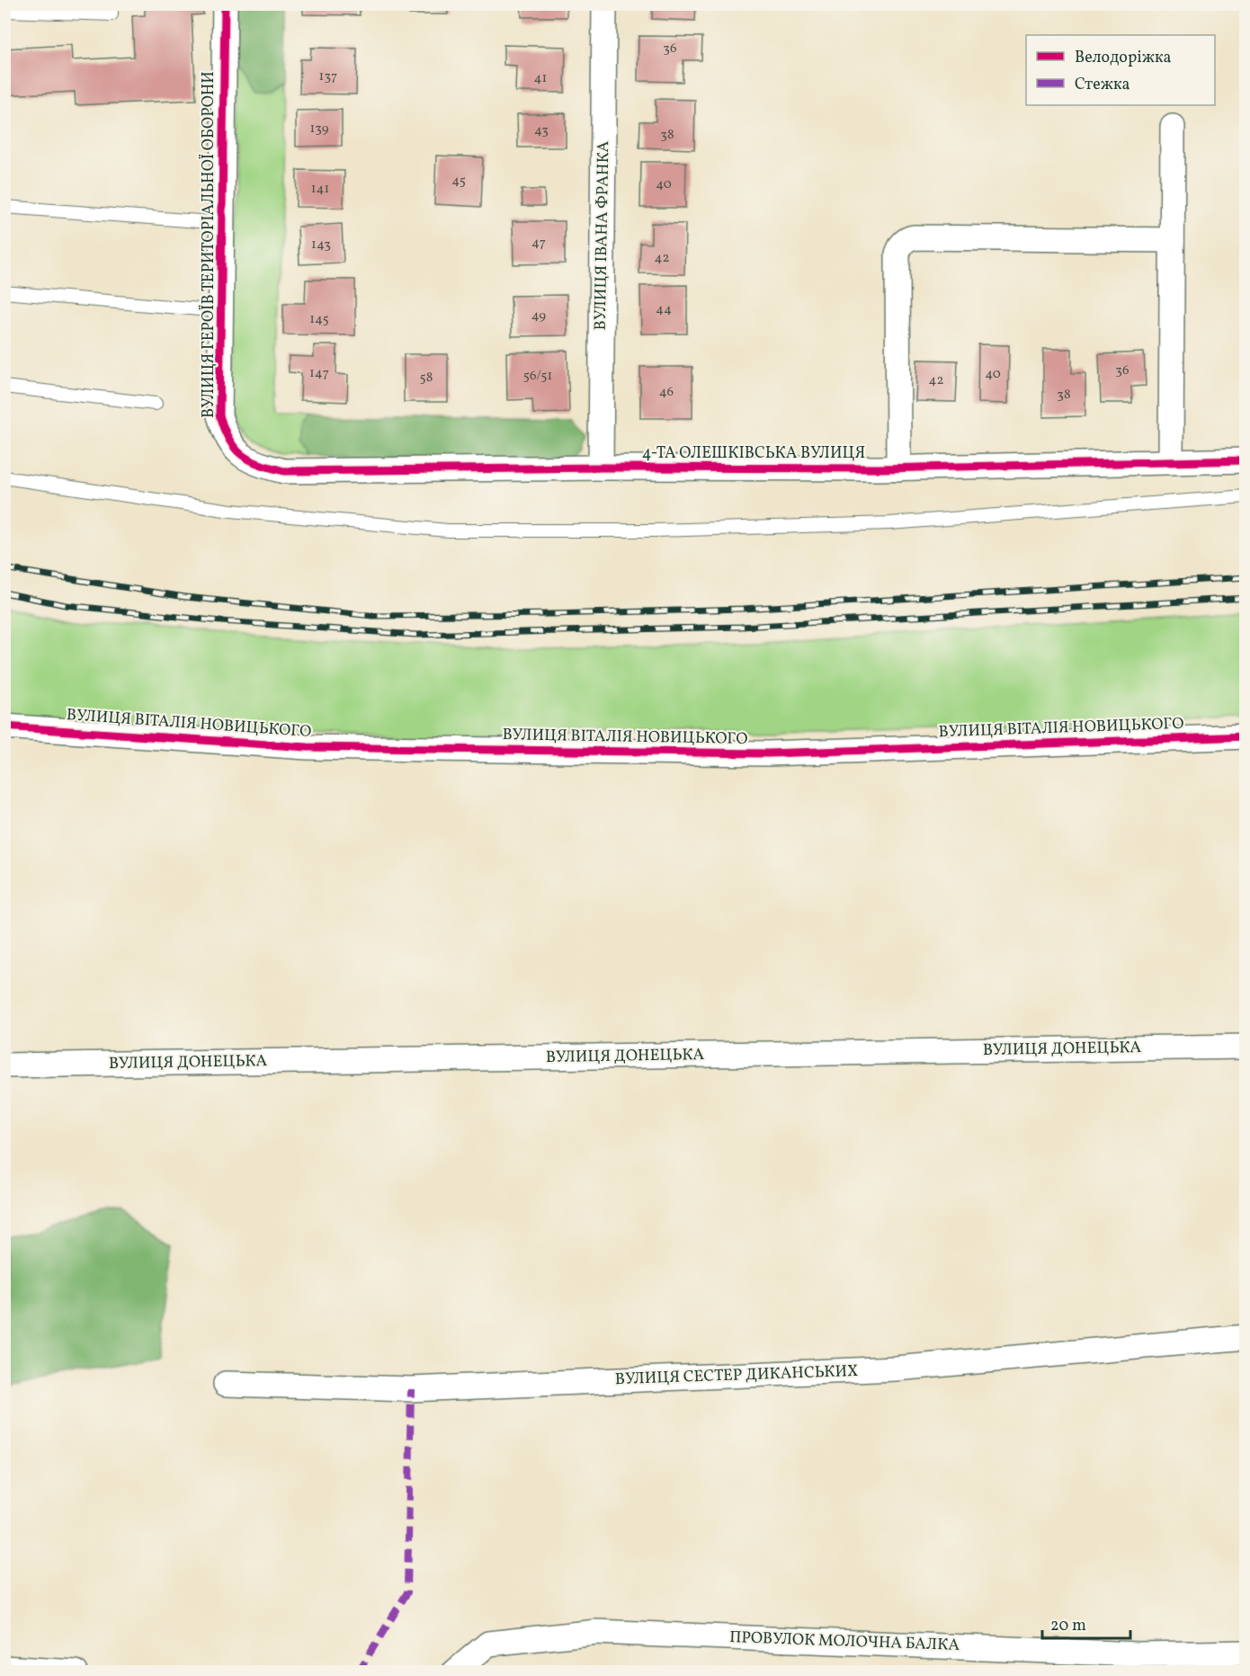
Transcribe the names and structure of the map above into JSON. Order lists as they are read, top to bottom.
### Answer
{
  "streets": {
    "street": [
      "ВУЛИЦЯ ІВАНА ФРАНКА",
      "ВУЛИЦЯ ГЕРОЇВ ТЕРИТОРІАЛЬНОЇ ОБОРОНИ",
      "4-ТА ОЛЕШКІВСЬКА ВУЛИЦЯ",
      "ВУЛИЦЯ ВІТАЛІЯ НОВИЦЬКОГО",
      "ВУЛИЦЯ ДОНЕЦЬКА",
      "ВУЛИЦЯ СЕСТЕР ДИКАНСЬКИХ",
      "ПРОВУЛОК МОЛОЧНА БАЛКА"
    ]
  },
  "crossings": [
    ["ВУЛИЦЯ ІВАНА ФРАНКА", "4-ТА ОЛЕШКІВСЬКА ВУЛИЦЯ"],
    ["ВУЛИЦЯ ГЕРОЇВ ТЕРИТОРІАЛЬНОЇ ОБОРОНИ", "4-ТА ОЛЕШКІВСЬКА ВУЛИЦЯ"]
  ],
  "house_numbers": [
    "36",
    "137",
    "41",
    "139",
    "43",
    "38",
    "45",
    "40",
    "141",
    "47",
    "143",
    "42",
    "44",
    "49",
    "145",
    "36",
    "147",
    "40",
    "56/51",
    "58",
    "42",
    "46",
    "38"
  ],
  "legend": ["Велодоріжка", "Стежка"],
  "scale_bar": "20 m"
}
